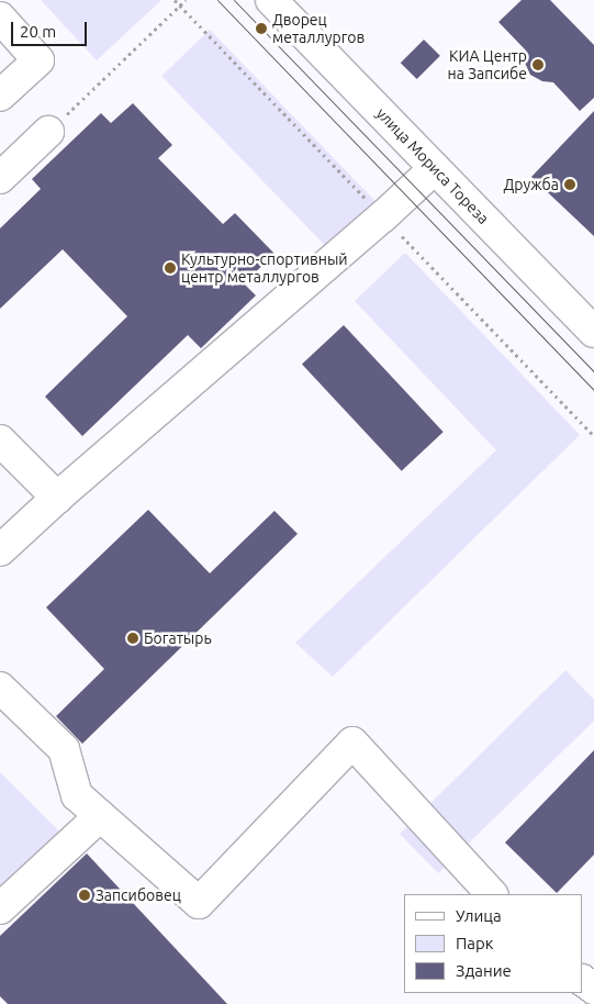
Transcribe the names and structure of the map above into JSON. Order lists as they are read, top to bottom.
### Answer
{
  "streets": {
    "street": ["улица Мориса Тореза"]
  },
  "places": [
    "Дворец металлургов",
    "КИА Центр на Запсибе",
    "Дружба",
    "Культурно-спортивный центр металлургов",
    "Богатырь",
    "Запсибовец"
  ],
  "legend": ["Улица", "Парк", "Здание"],
  "scale_bar": "20 m"
}
